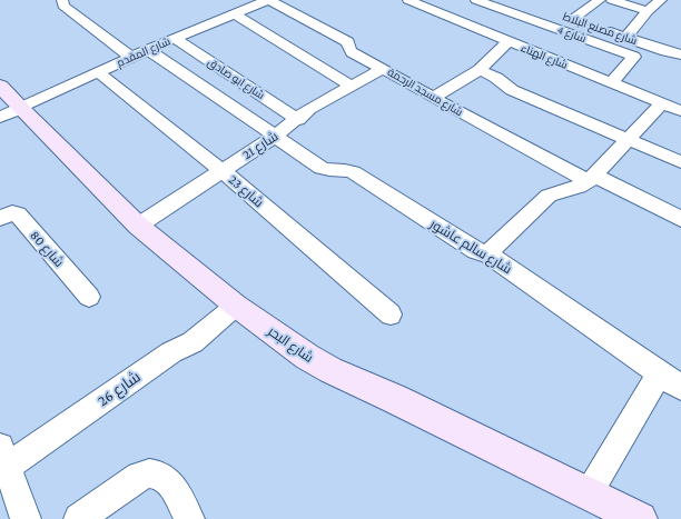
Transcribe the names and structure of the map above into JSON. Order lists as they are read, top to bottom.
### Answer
{
  "streets": {
    "street": [
      "شارع مصنع البلاط",
      "شارع 4",
      "شارع المقدم",
      "شارع الهناء",
      "شارع ابو صادق",
      "شارع مسجد الرحمة",
      "شارع 21",
      "شارع 23",
      "شارع سالم عاشور",
      "شارع 80",
      "شارع البحر",
      "شارع 26"
    ]
  },
  "crossings": [
    ["شارع 4", "شارع الهناء"],
    ["شارع المقدم", "شارع ابو صادق"],
    ["شارع المقدم", "شارع مسجد الرحمة"],
    ["شارع المقدم", "شارع 23"],
    ["شارع المقدم", "شارع سالم عاشور"],
    ["شارع المقدم", "شارع البحر"],
    ["شارع ابو صادق", "شارع 21"],
    ["شارع مسجد الرحمة", "شارع 21"],
    ["شارع 21", "شارع 23"],
    ["شارع 21", "شارع سالم عاشور"],
    ["شارع 21", "شارع البحر"],
    ["شارع البحر", "شارع 26"]
  ]
}
